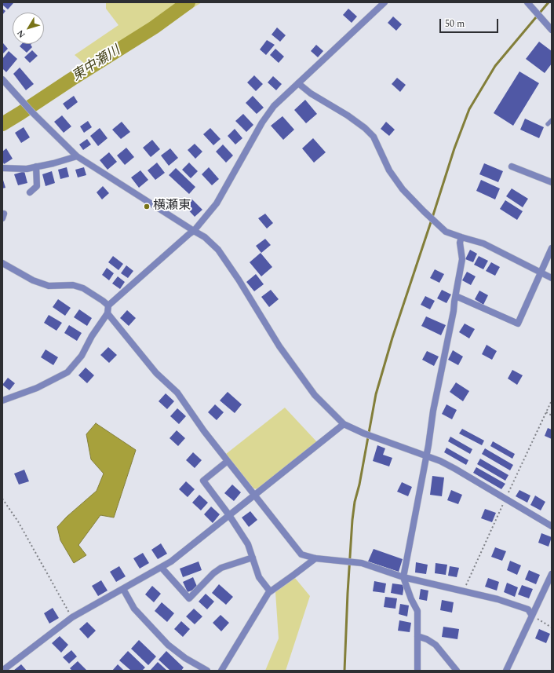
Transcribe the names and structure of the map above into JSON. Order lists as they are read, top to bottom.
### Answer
{
  "water": ["東中瀬川"],
  "places": ["横瀬東"],
  "scale_bar": "50 m",
  "north": "bottom left"
}
